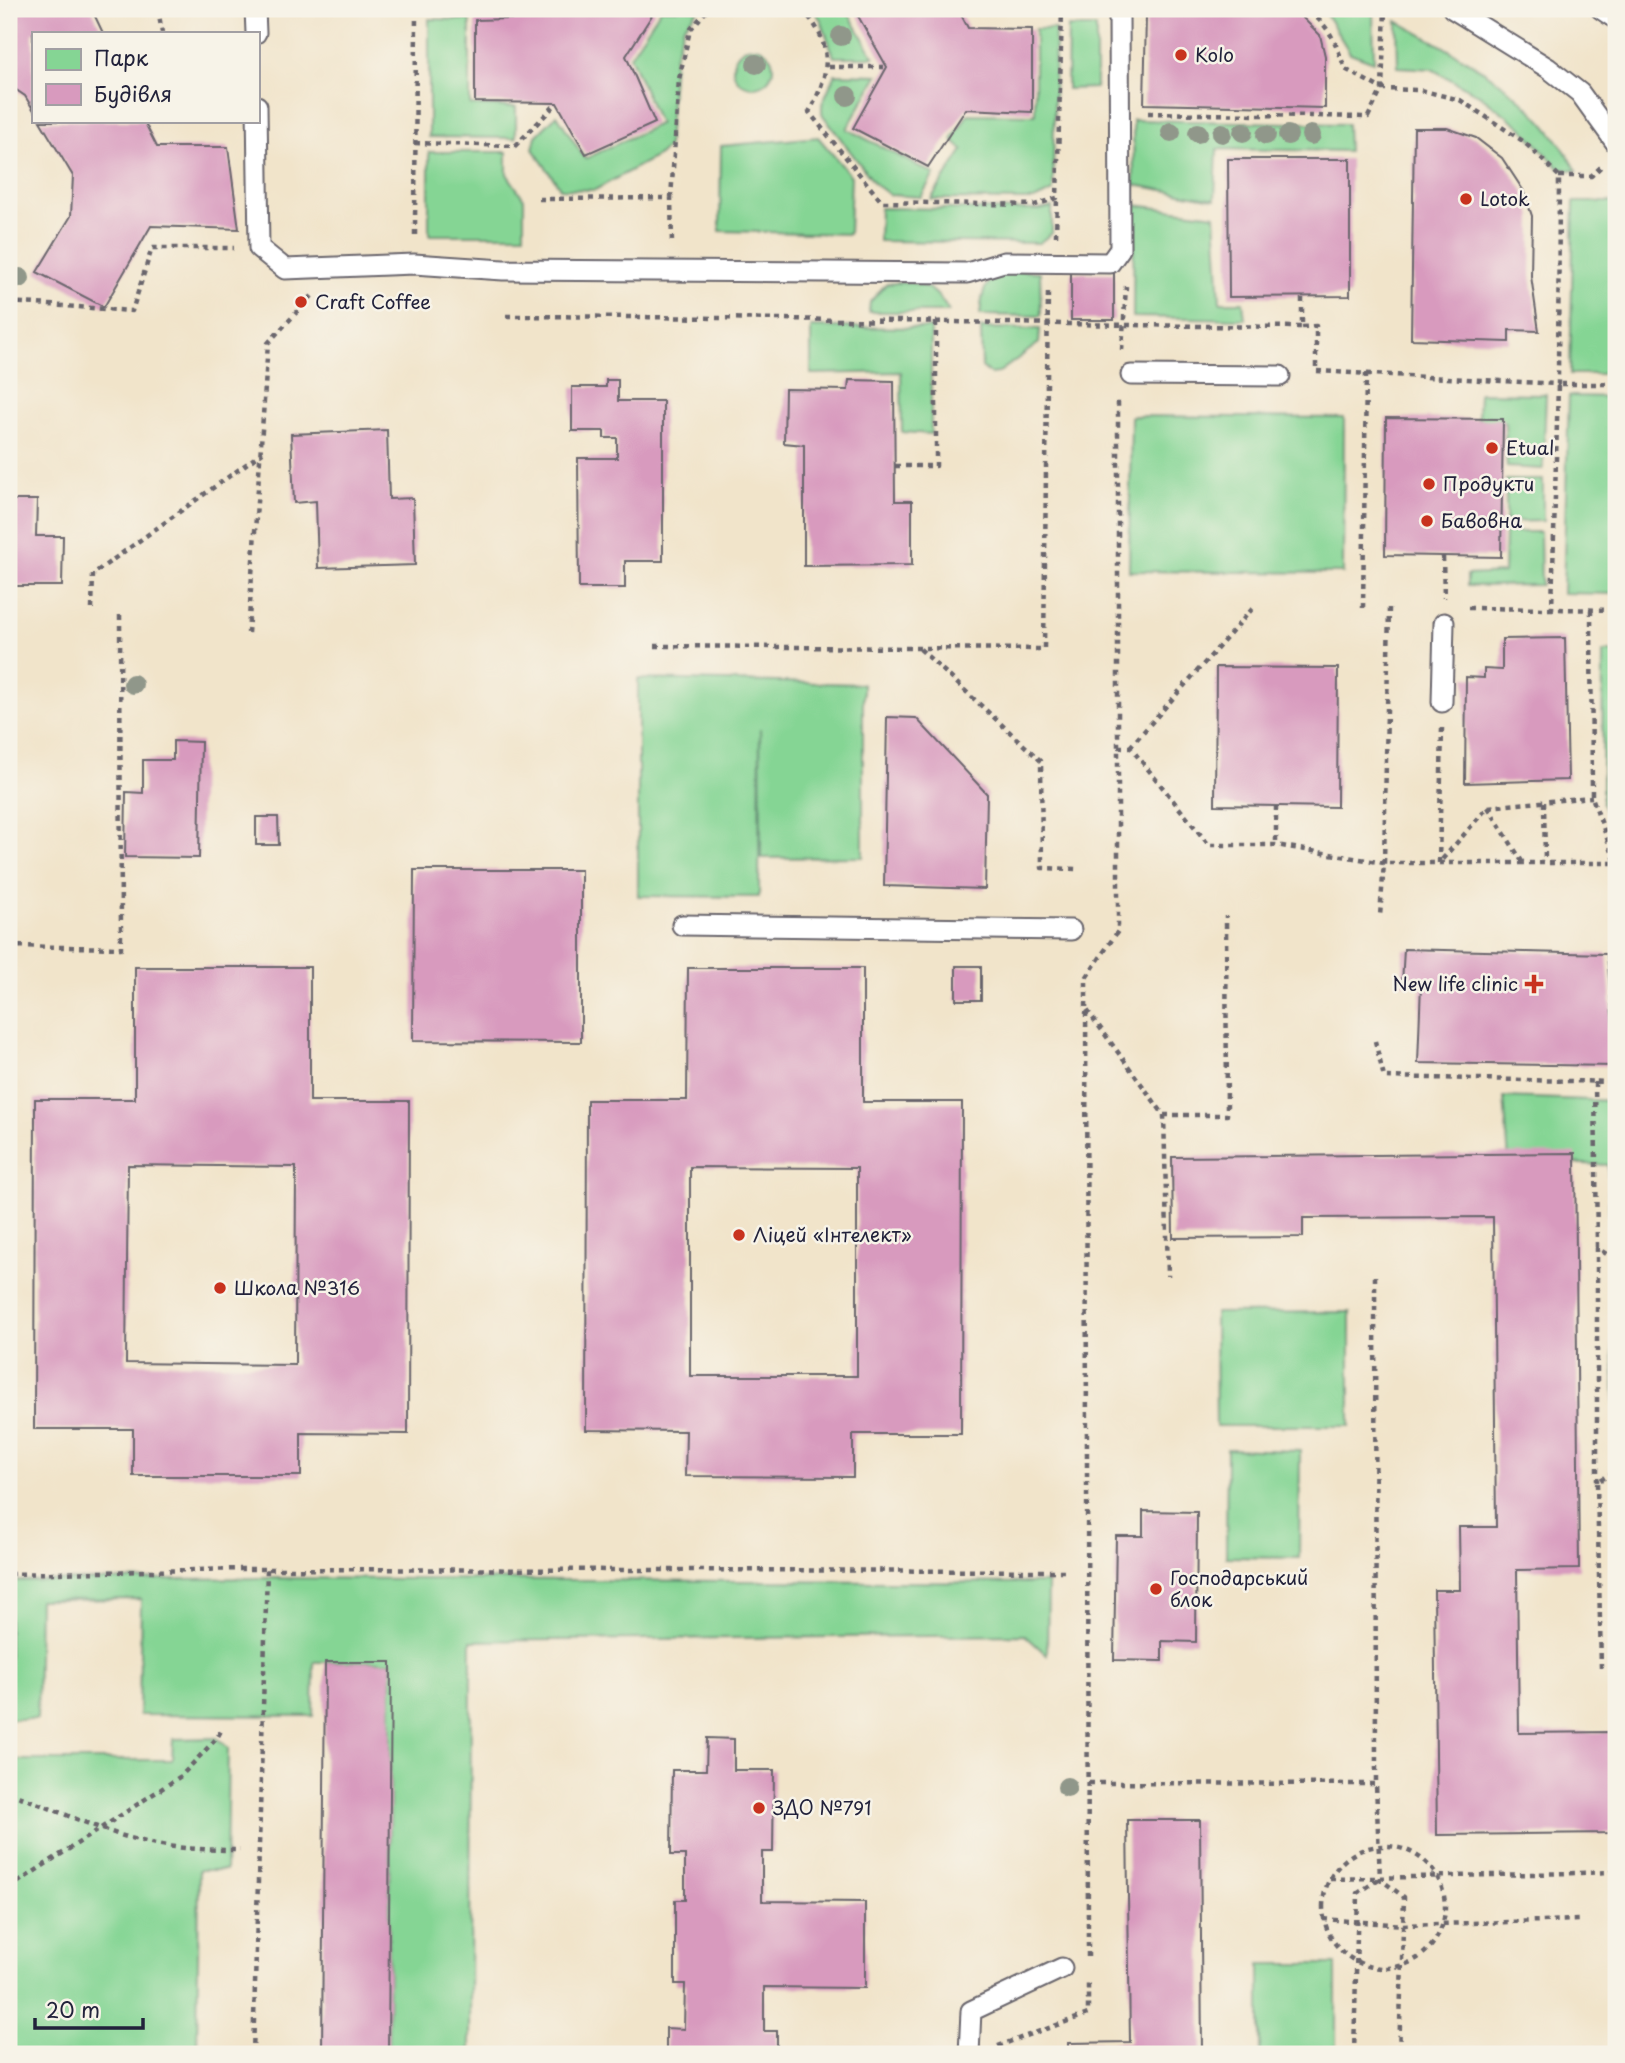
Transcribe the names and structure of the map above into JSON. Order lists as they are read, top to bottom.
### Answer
{
  "places": {
    "other": [
      "Kolo",
      "Lotok",
      "Craft Coffee",
      "Etual",
      "Продукти",
      "Бавовна",
      "Ліцей «Інтелект»",
      "Школа №316",
      "Господарський блок",
      "ЗДО №791"
    ],
    "health": ["New life clinic"]
  },
  "legend": ["Парк", "Будівля"],
  "scale_bar": "20 m"
}
